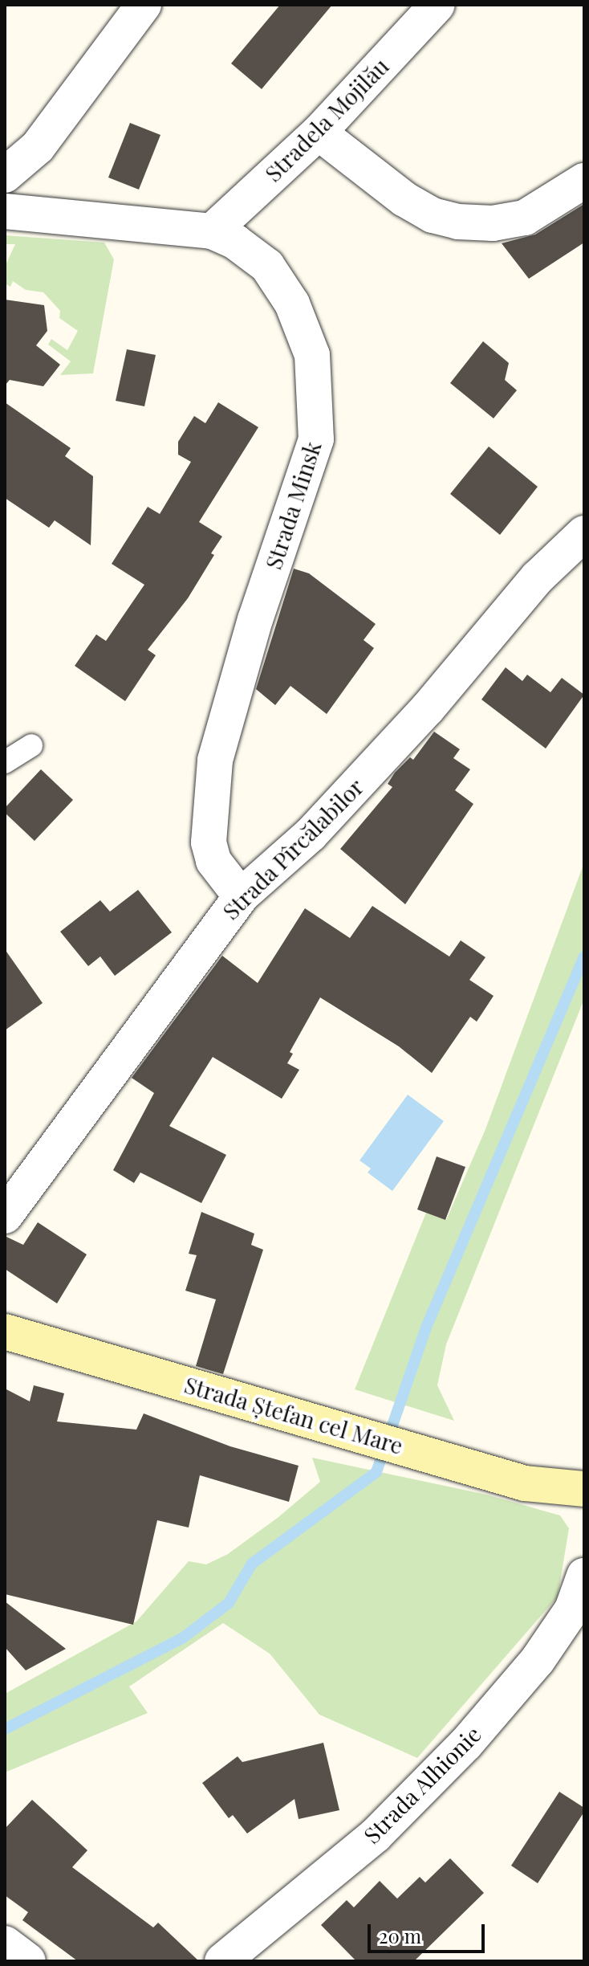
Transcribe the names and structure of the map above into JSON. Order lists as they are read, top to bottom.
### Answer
{
  "streets": {
    "main road": ["Strada Ștefan cel Mare"],
    "street": [
      "Stradela Mojilău",
      "Strada Minsk",
      "Strada Pîrcălabilor",
      "Strada Alhionie"
    ]
  },
  "crossings": [
    ["Stradela Mojilău", "Strada Minsk"],
    ["Strada Minsk", "Strada Pîrcălabilor"]
  ],
  "scale_bar": "20 m"
}
